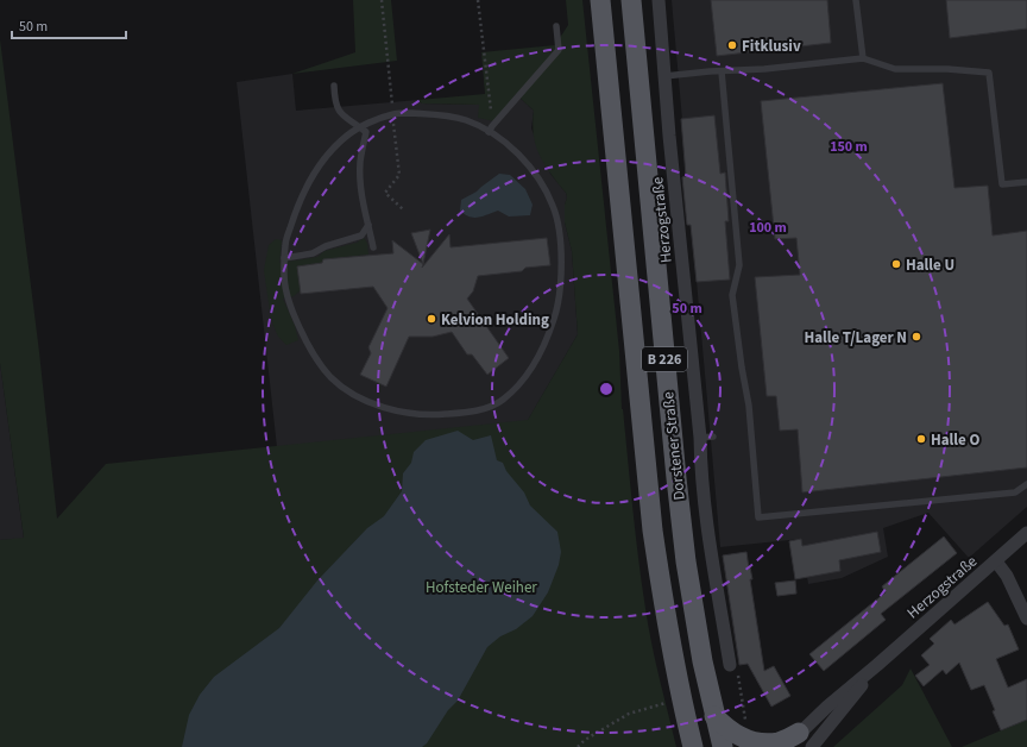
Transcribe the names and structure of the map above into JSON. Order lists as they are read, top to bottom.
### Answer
{
  "streets": {
    "main road": ["B 226", "Dorstener Straße"],
    "street": ["Herzogstraße"]
  },
  "parks": ["Hofsteder Weiher"],
  "places": [
    "Fitklusiv",
    "Halle U",
    "Kelvion Holding",
    "Halle T/Lager N",
    "Halle O"
  ],
  "scale_bar": "50 m",
  "rings": ["150 m", "100 m", "50 m"]
}
